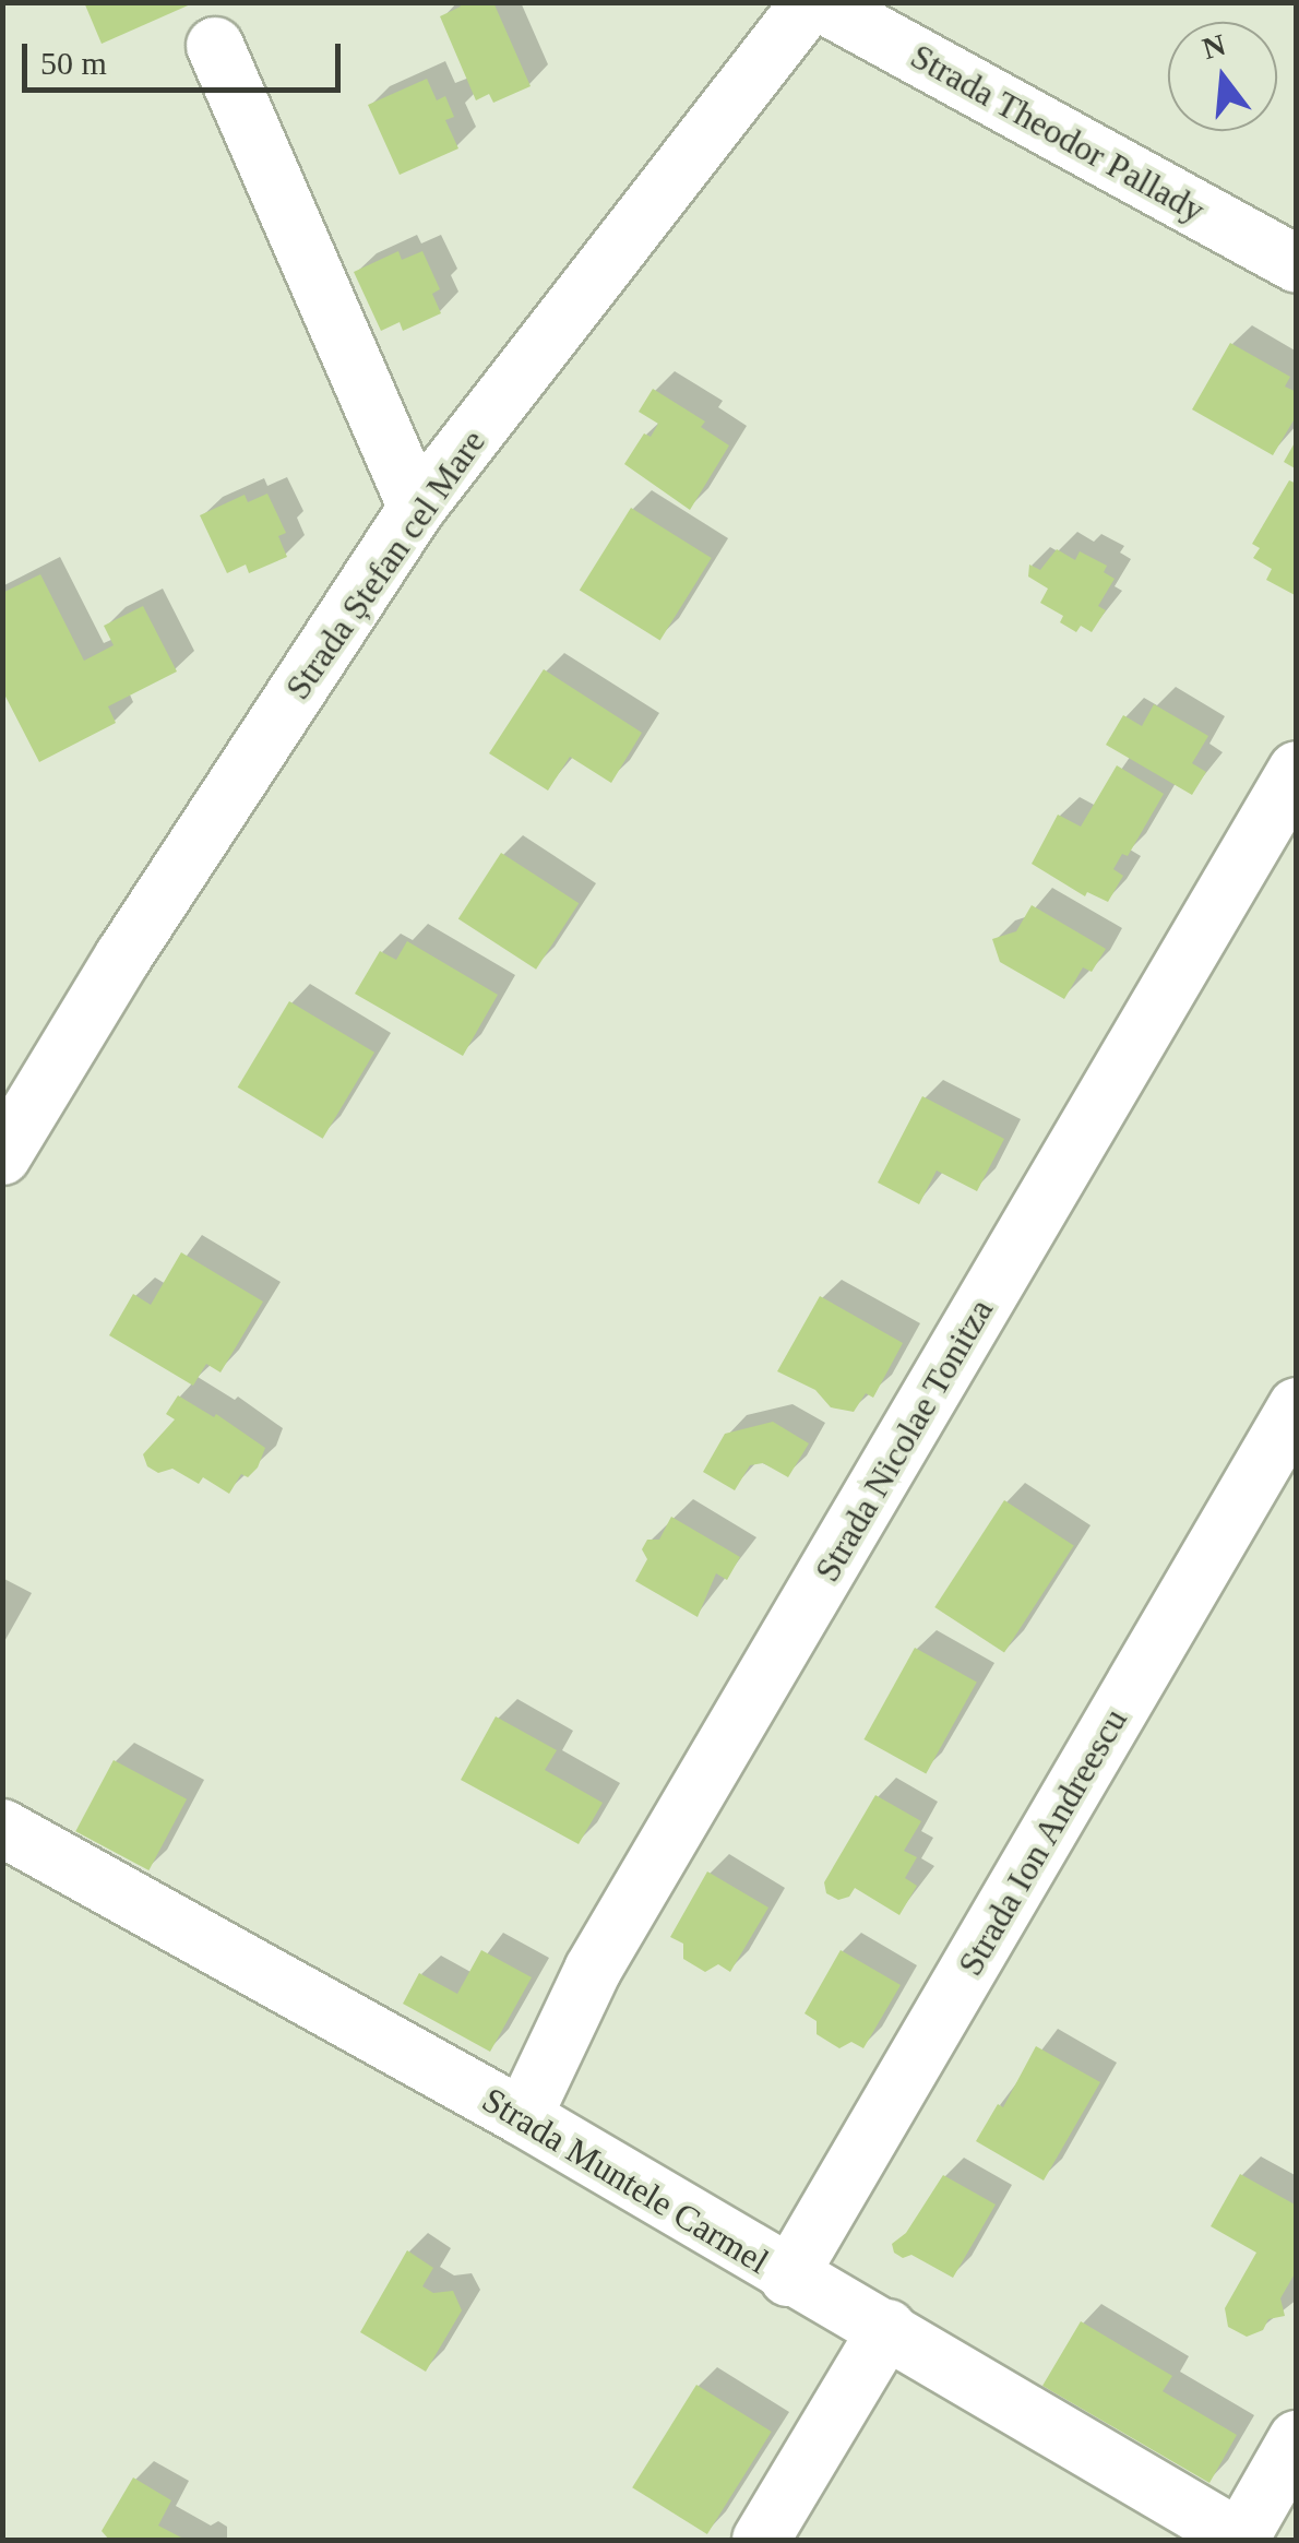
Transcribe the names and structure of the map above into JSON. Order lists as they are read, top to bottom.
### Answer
{
  "streets": {
    "street": [
      "Strada Theodor Pallady",
      "Strada Ștefan cel Mare",
      "Strada Nicolae Tonitza",
      "Strada Ion Andreescu",
      "Strada Muntele Carmel"
    ]
  },
  "crossings": [
    ["Strada Nicolae Tonitza", "Strada Muntele Carmel"],
    ["Strada Ion Andreescu", "Strada Muntele Carmel"]
  ],
  "scale_bar": "50 m",
  "north": "top"
}
